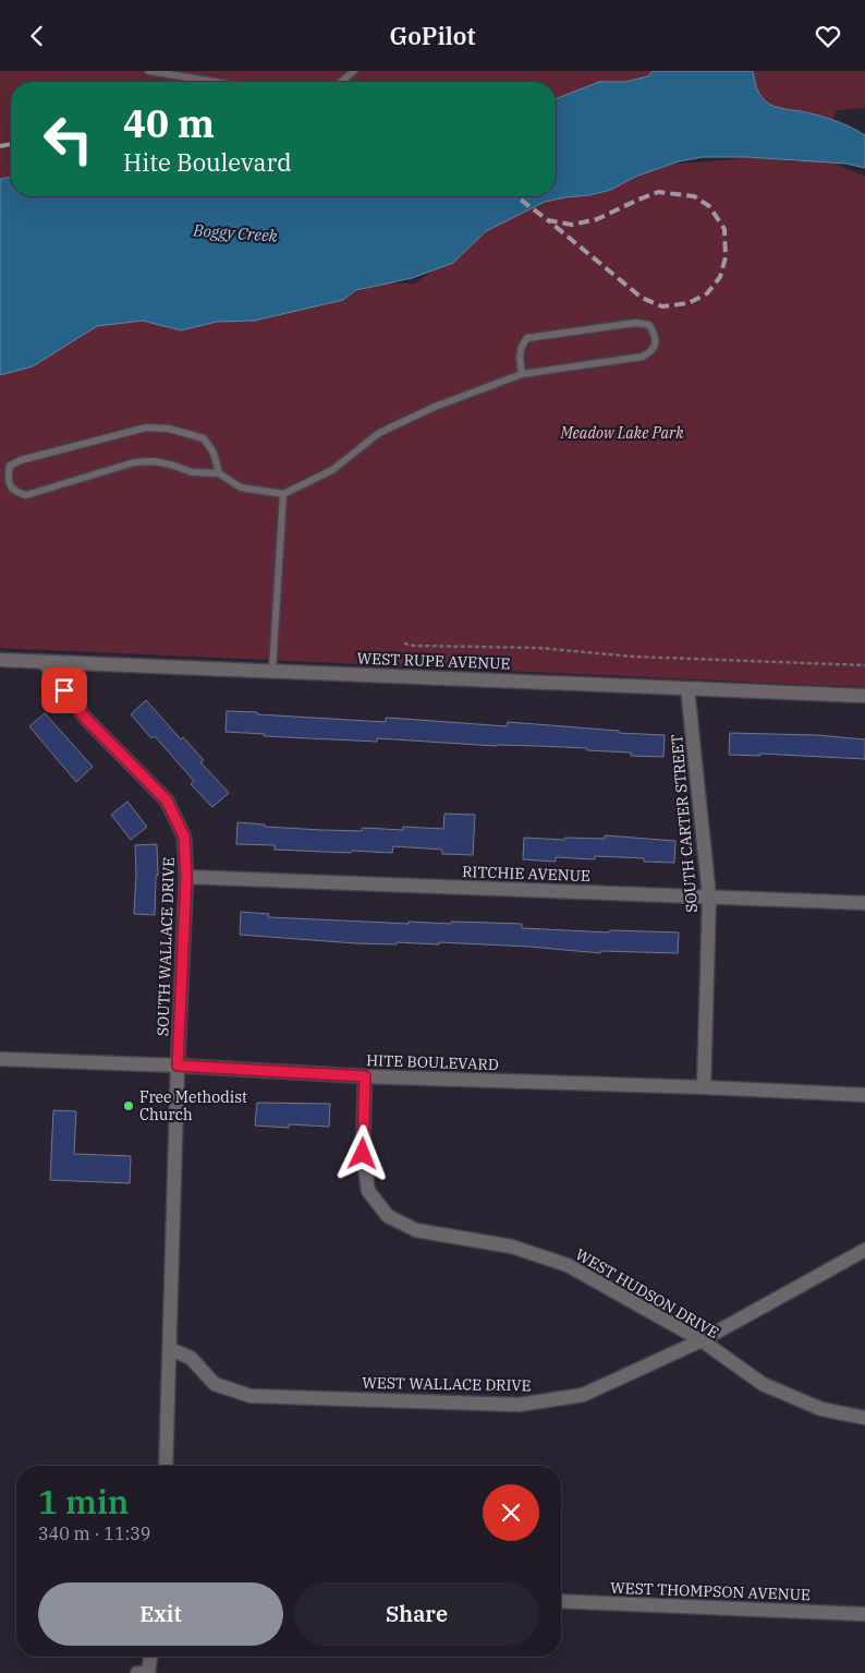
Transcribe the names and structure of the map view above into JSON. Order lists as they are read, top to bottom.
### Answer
{
  "streets": {
    "street": [
      "WEST RUPE AVENUE",
      "SOUTH CARTER STREET",
      "RITCHIE AVENUE",
      "SOUTH WALLACE DRIVE",
      "HITE BOULEVARD",
      "WEST HUDSON DRIVE",
      "WEST WALLACE DRIVE",
      "WEST THOMPSON AVENUE"
    ]
  },
  "crossings": [
    ["WEST RUPE AVENUE", "SOUTH CARTER STREET"],
    ["WEST RUPE AVENUE", "SOUTH WALLACE DRIVE"],
    ["SOUTH CARTER STREET", "RITCHIE AVENUE"],
    ["SOUTH CARTER STREET", "HITE BOULEVARD"],
    ["RITCHIE AVENUE", "SOUTH WALLACE DRIVE"],
    ["SOUTH WALLACE DRIVE", "HITE BOULEVARD"],
    ["SOUTH WALLACE DRIVE", "WEST WALLACE DRIVE"],
    ["HITE BOULEVARD", "WEST HUDSON DRIVE"],
    ["WEST HUDSON DRIVE", "WEST WALLACE DRIVE"]
  ],
  "water": ["Boggy Creek"],
  "parks": ["Meadow Lake Park"],
  "places": ["Free Methodist Church"],
  "page": {
    "header": "GoPilot",
    "turn": ["40 m", "Hite Boulevard"],
    "heading": ["1 min", "340 m · 11:39"],
    "buttons": ["Exit", "Share"]
  }
}
